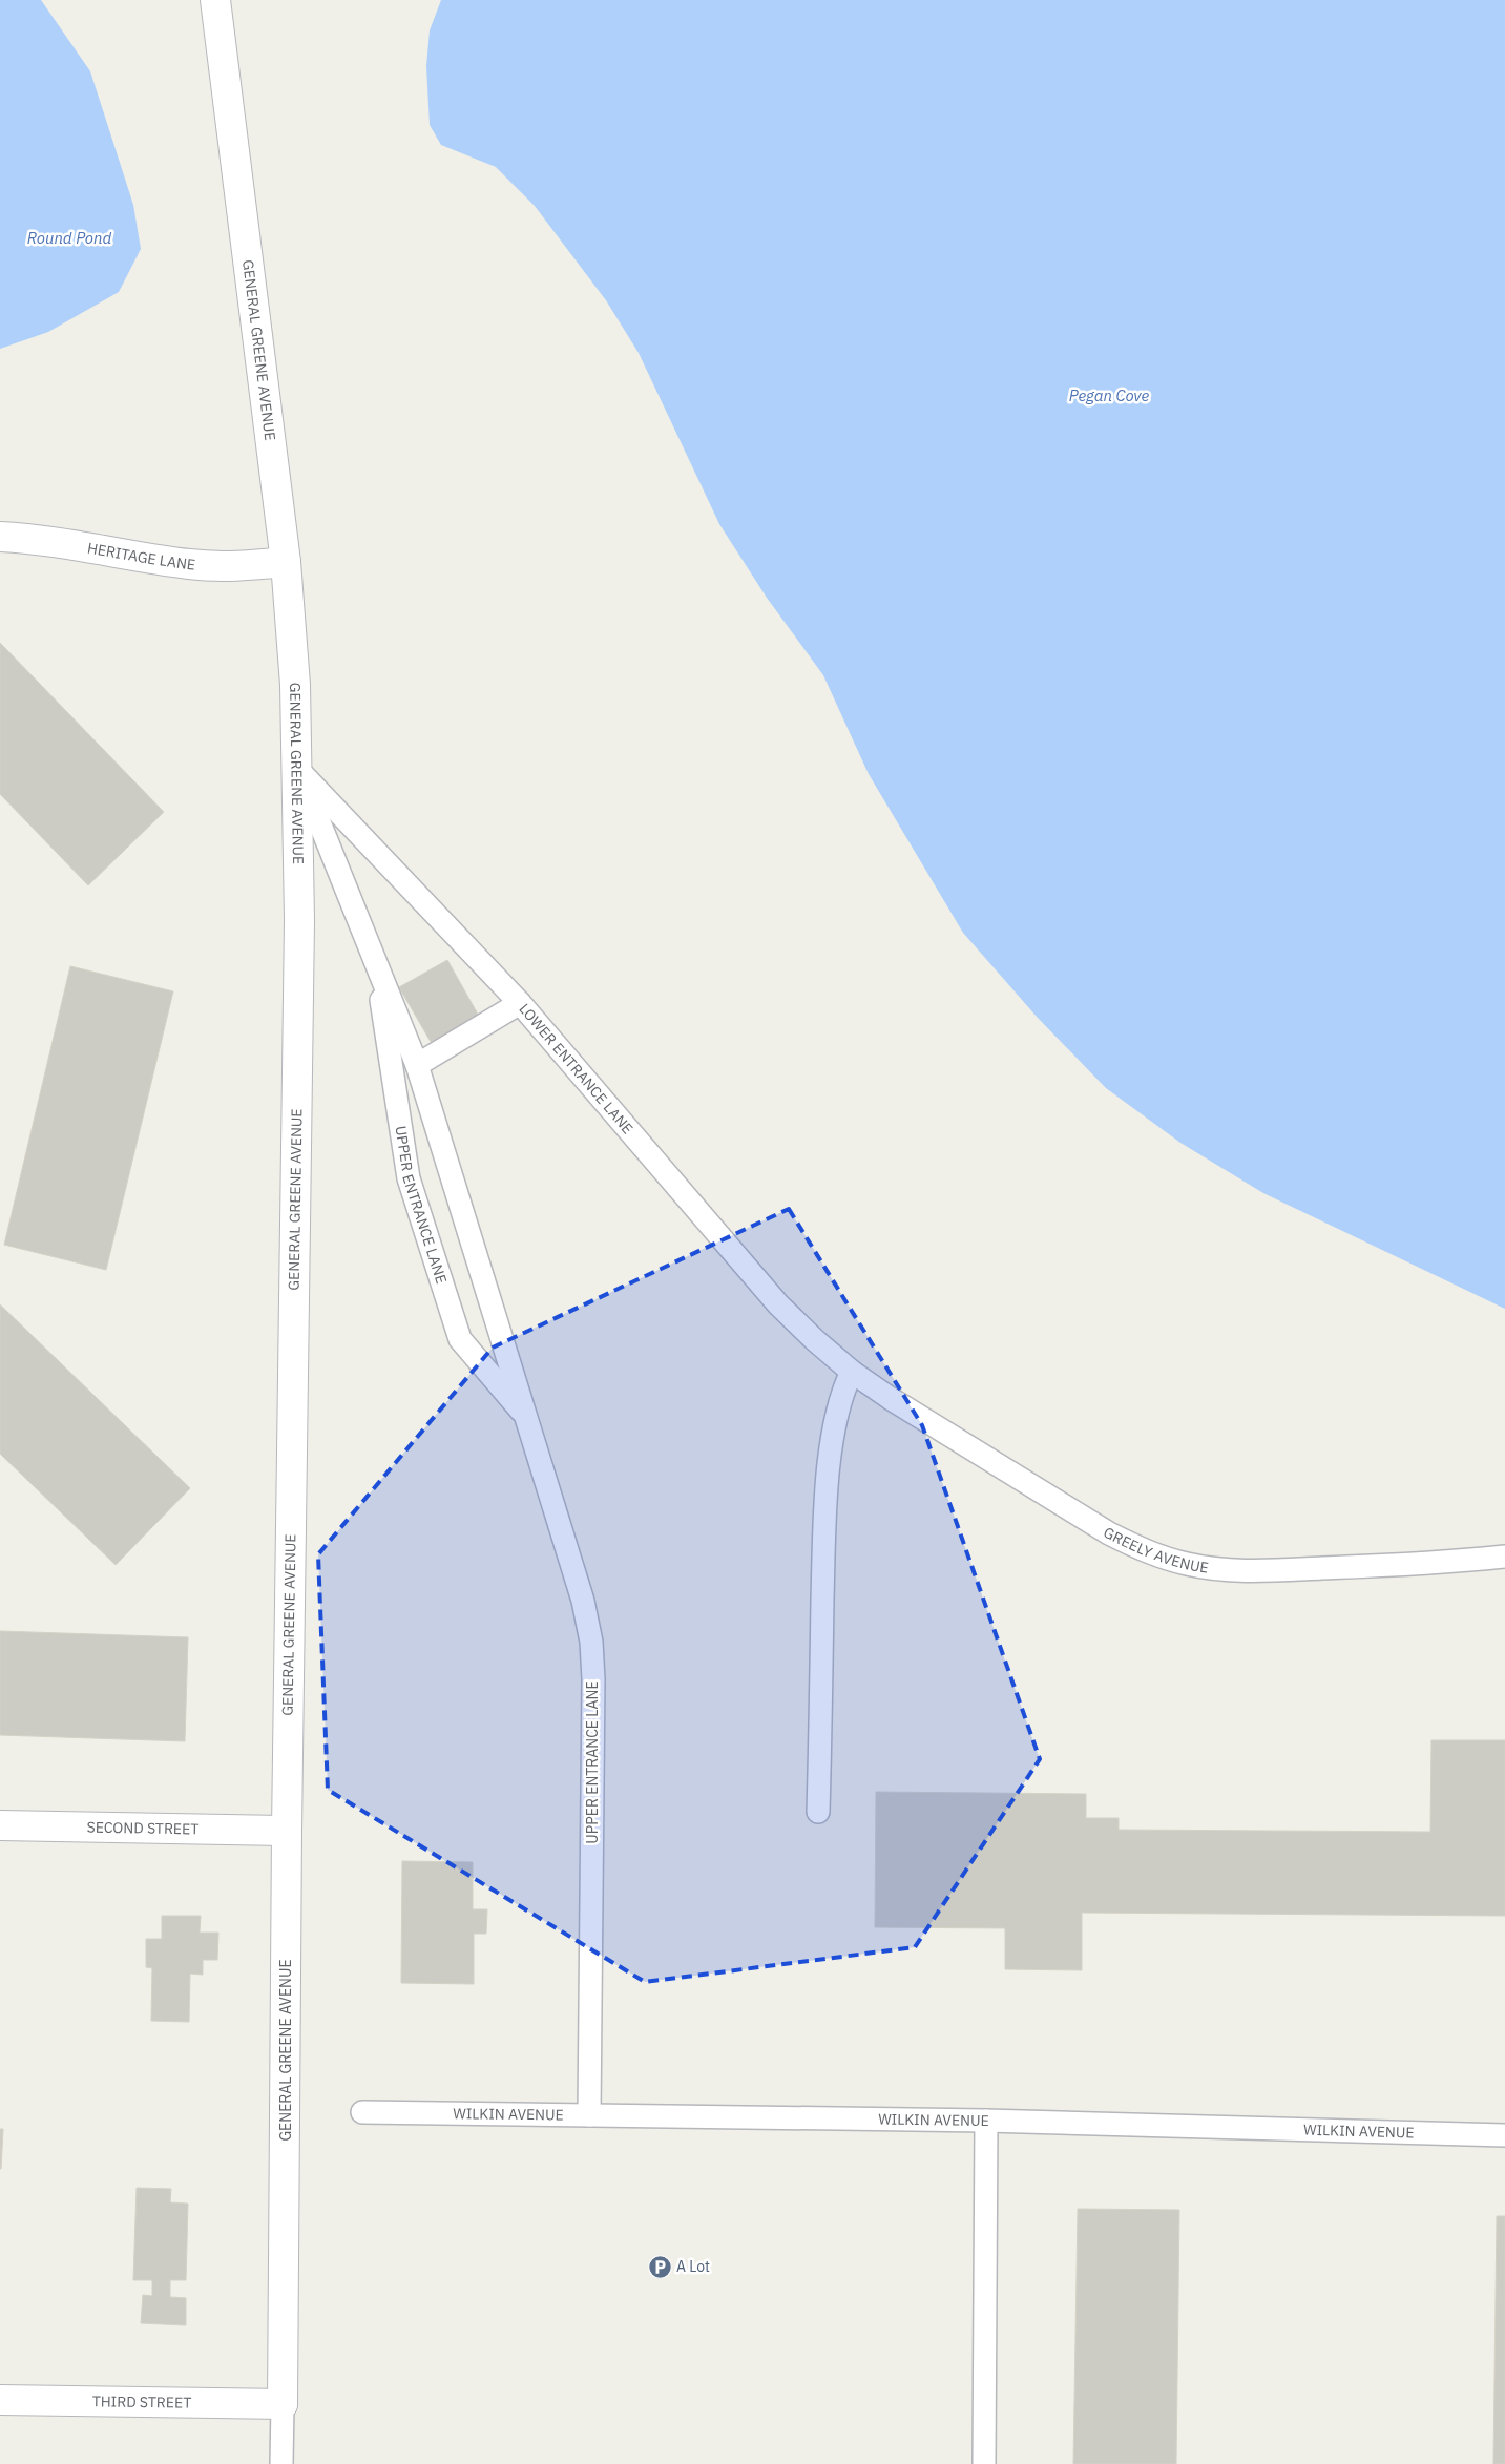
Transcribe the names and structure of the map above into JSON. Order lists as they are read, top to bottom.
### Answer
{
  "streets": {
    "street": [
      "GENERAL GREENE AVENUE",
      "HERITAGE LANE",
      "SECOND STREET",
      "THIRD STREET"
    ],
    "lane": [
      "LOWER ENTRANCE LANE",
      "UPPER ENTRANCE LANE",
      "GREELY AVENUE",
      "WILKIN AVENUE"
    ]
  },
  "crossings": [
    ["GENERAL GREENE AVENUE", "HERITAGE LANE"],
    ["GENERAL GREENE AVENUE", "LOWER ENTRANCE LANE"],
    ["GENERAL GREENE AVENUE", "UPPER ENTRANCE LANE"],
    ["GENERAL GREENE AVENUE", "SECOND STREET"],
    ["GENERAL GREENE AVENUE", "THIRD STREET"],
    ["LOWER ENTRANCE LANE", "UPPER ENTRANCE LANE"],
    ["LOWER ENTRANCE LANE", "GREELY AVENUE"],
    ["UPPER ENTRANCE LANE", "WILKIN AVENUE"]
  ],
  "water": ["Round Pond", "Pegan Cove"],
  "places": {
    "parking": ["A Lot"]
  }
}
